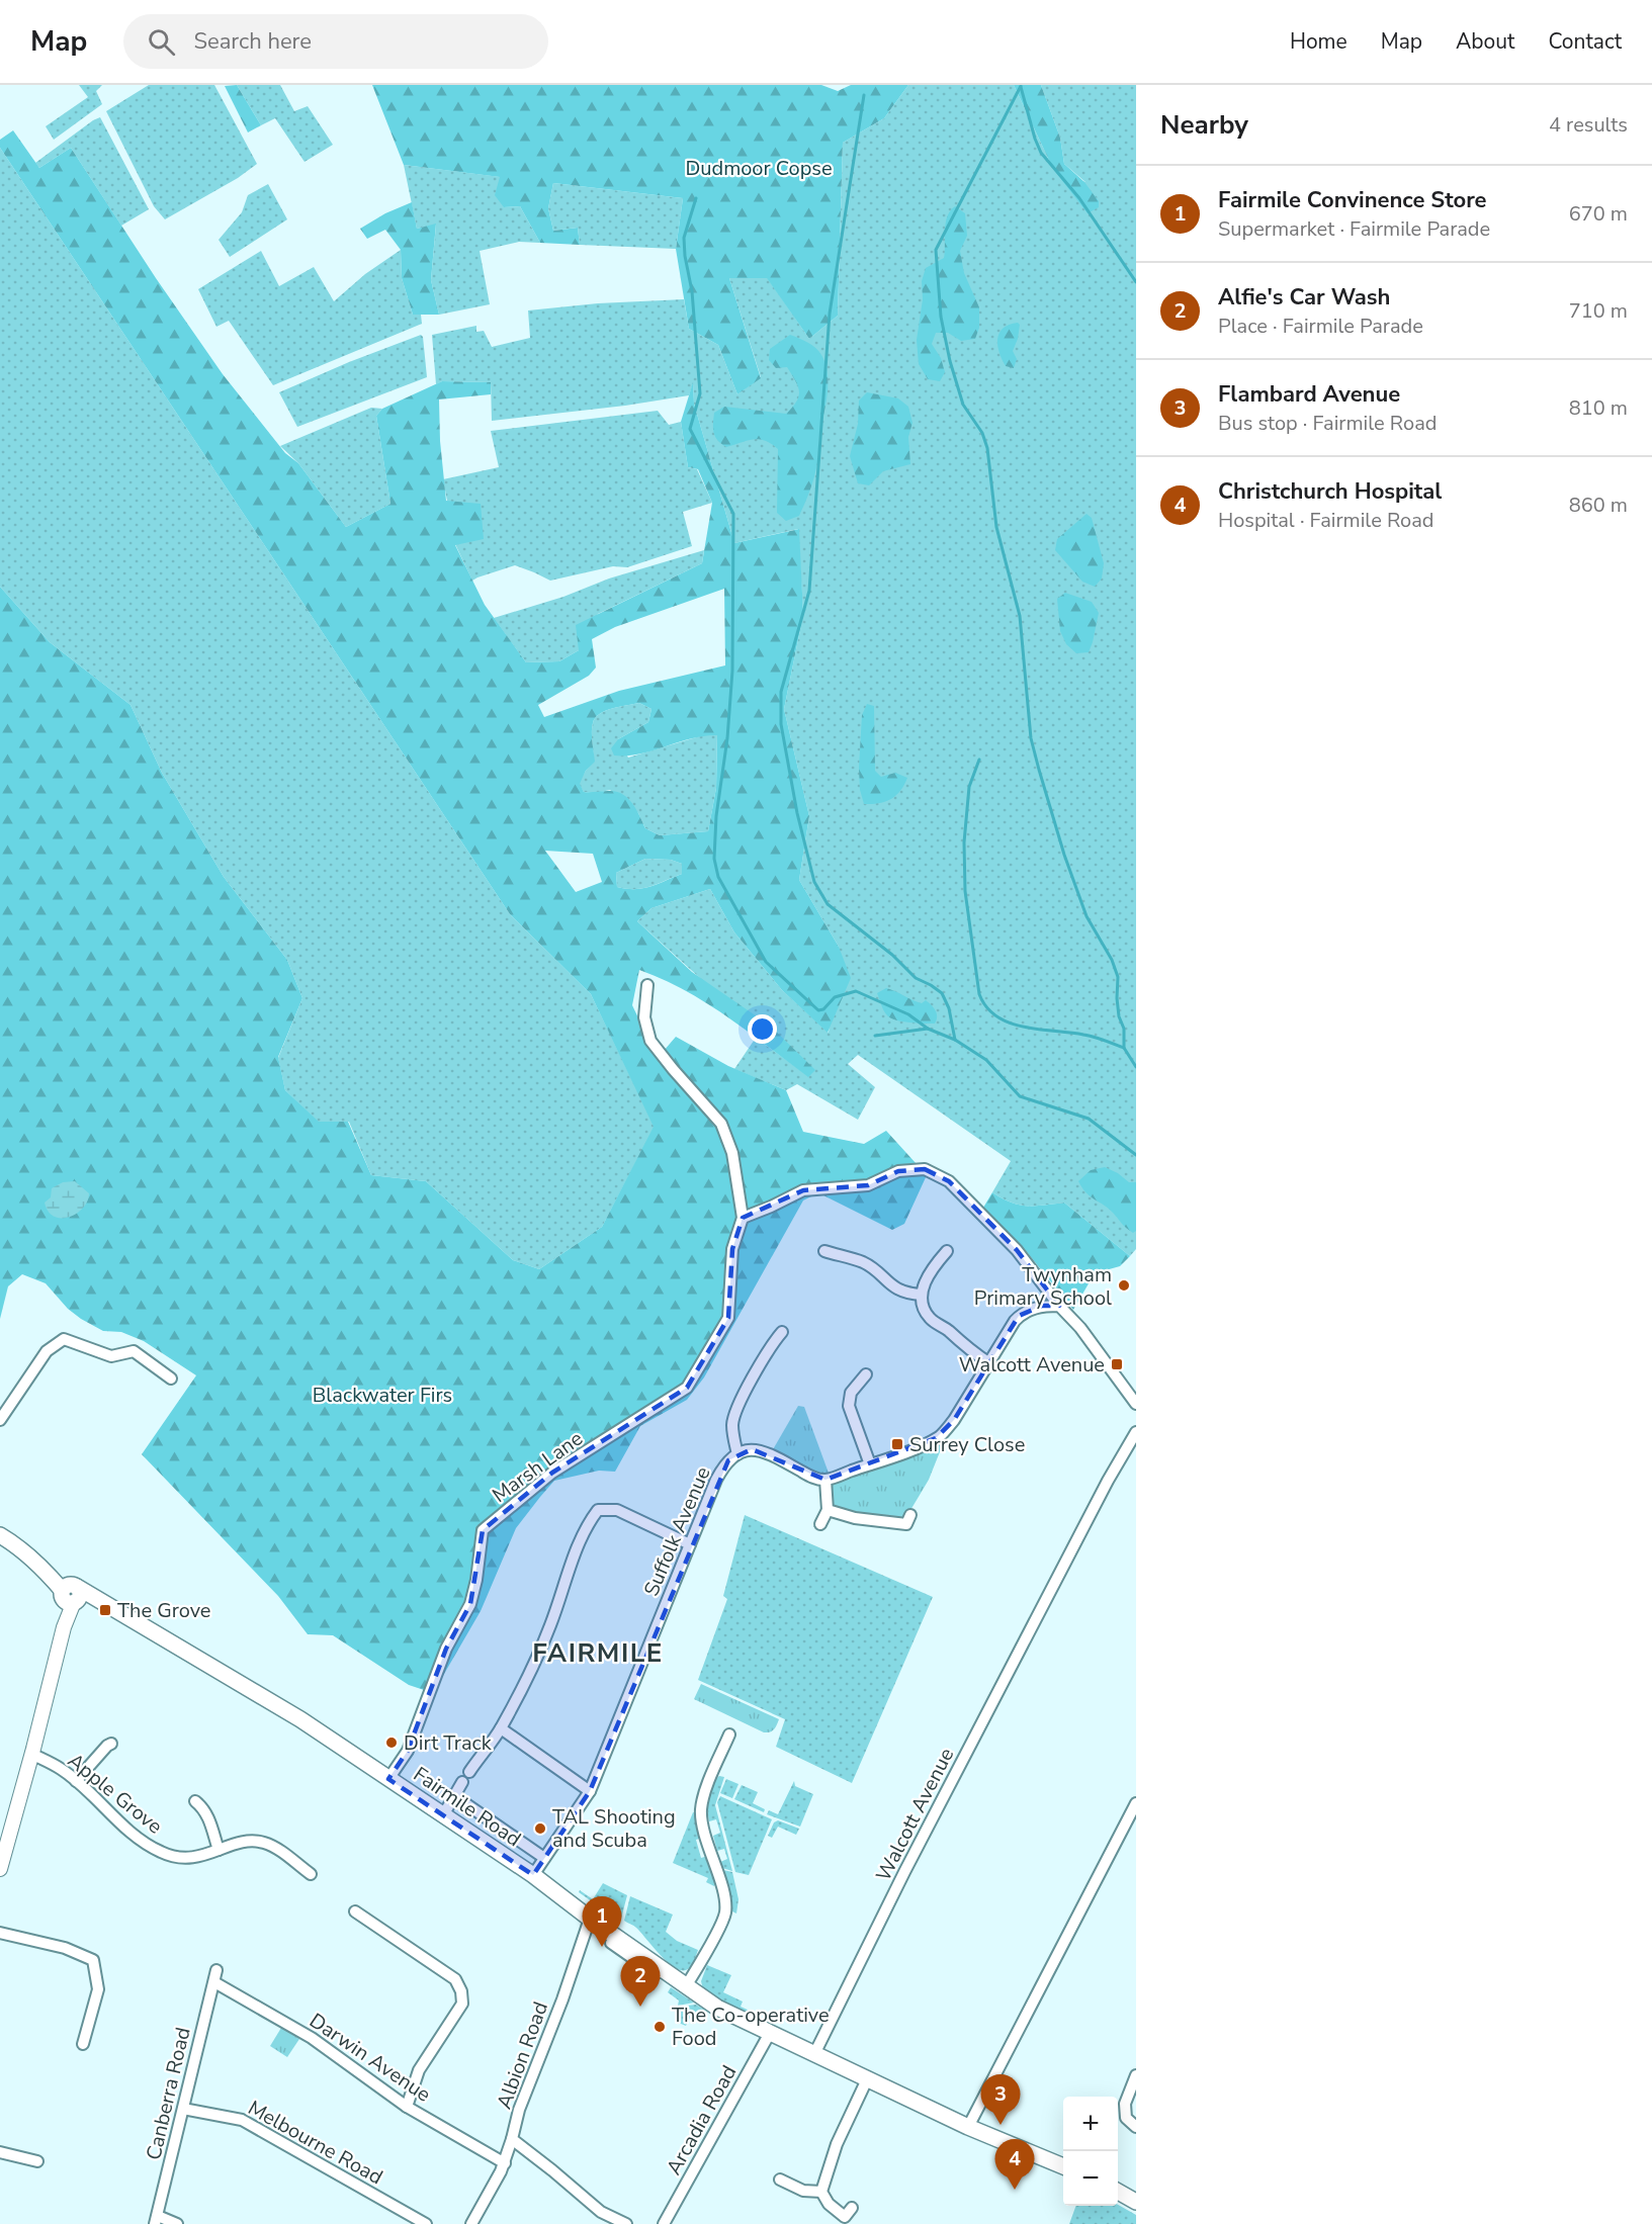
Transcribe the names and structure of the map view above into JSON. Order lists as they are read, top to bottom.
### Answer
{
  "streets": {
    "main road": ["Fairmile Road"],
    "street": [
      "Marsh Lane",
      "Suffolk Avenue",
      "Apple Grove",
      "Walcott Avenue",
      "Albion Road",
      "Darwin Avenue",
      "Canberra Road",
      "Arcadia Road",
      "Melbourne Road"
    ]
  },
  "crossings": [
    ["Marsh Lane", "Fairmile Road"],
    ["Suffolk Avenue", "Fairmile Road"],
    ["Fairmile Road", "Walcott Avenue"],
    ["Fairmile Road", "Albion Road"],
    ["Fairmile Road", "Arcadia Road"],
    ["Darwin Avenue", "Canberra Road"],
    ["Canberra Road", "Melbourne Road"]
  ],
  "districts": ["FAIRMILE"],
  "parks": ["Dudmoor Copse", "Blackwater Firs"],
  "places": {
    "other": [
      "Twynham Primary School",
      "Dirt Track",
      "TAL Shooting and Scuba",
      "The Co-operative Food"
    ],
    "transit": ["Walcott Avenue", "Surrey Close", "The Grove"]
  },
  "page": {
    "header": "Map",
    "search": "Search here",
    "nav": [
      "Home",
      "Map",
      "About",
      "Contact"
    ],
    "heading": ["Nearby", "4 results"],
    "list": [
      {
        "mark": "1",
        "name": "Fairmile Convinence Store",
        "note": "Supermarket · Fairmile Parade",
        "value": "670 m"
      },
      {
        "mark": "2",
        "name": "Alfie's Car Wash",
        "note": "Place · Fairmile Parade",
        "value": "710 m"
      },
      {
        "mark": "3",
        "name": "Flambard Avenue",
        "note": "Bus stop · Fairmile Road",
        "value": "810 m"
      },
      {
        "mark": "4",
        "name": "Christchurch Hospital",
        "note": "Hospital · Fairmile Road",
        "value": "860 m"
      }
    ],
    "pins": [
      "1",
      "2",
      "3",
      "4"
    ],
    "map_buttons": ["+", "−"]
  }
}
